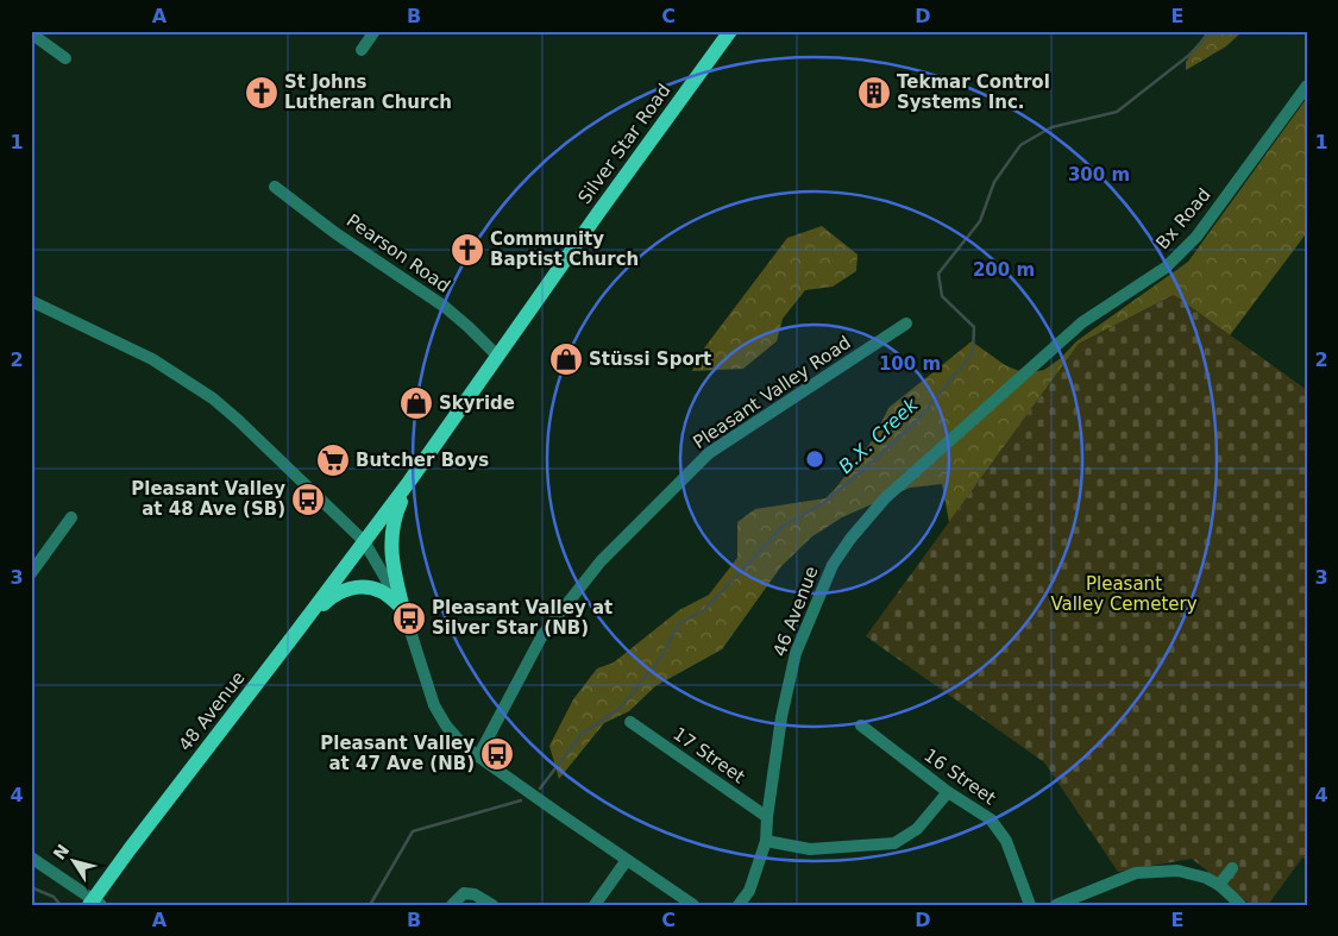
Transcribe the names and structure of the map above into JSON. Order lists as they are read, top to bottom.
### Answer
{
  "streets": {
    "main road": ["Silver Star Road", "48 Avenue"],
    "street": [
      "Bx Road",
      "Pearson Road",
      "Pleasant Valley Road",
      "46 Avenue",
      "17 Street",
      "16 Street"
    ]
  },
  "crossings": [
    ["Silver Star Road", "Pearson Road"],
    ["Silver Star Road", "48 Avenue"],
    ["Bx Road", "46 Avenue"],
    ["46 Avenue", "17 Street"]
  ],
  "water": ["B.X. Creek"],
  "parks": ["Pleasant Valley Cemetery"],
  "places": {
    "church": ["St Johns Lutheran Church", "Community Baptist Church"],
    "building": ["Tekmar Control Systems Inc."],
    "shop": ["Stüssi Sport", "Skyride"],
    "supermarket": ["Butcher Boys"],
    "bus stop": ["Pleasant Valley at 48 Ave (SB)", "Pleasant Valley at Silver Star (NB)", "Pleasant Valley at 47 Ave (NB)"]
  },
  "north": "top left",
  "grid": {
    "columns": [
      "A",
      "B",
      "C",
      "D",
      "E"
    ],
    "rows": [
      "1",
      "2",
      "3",
      "4"
    ]
  },
  "rings": ["300 m", "200 m", "100 m"]
}
